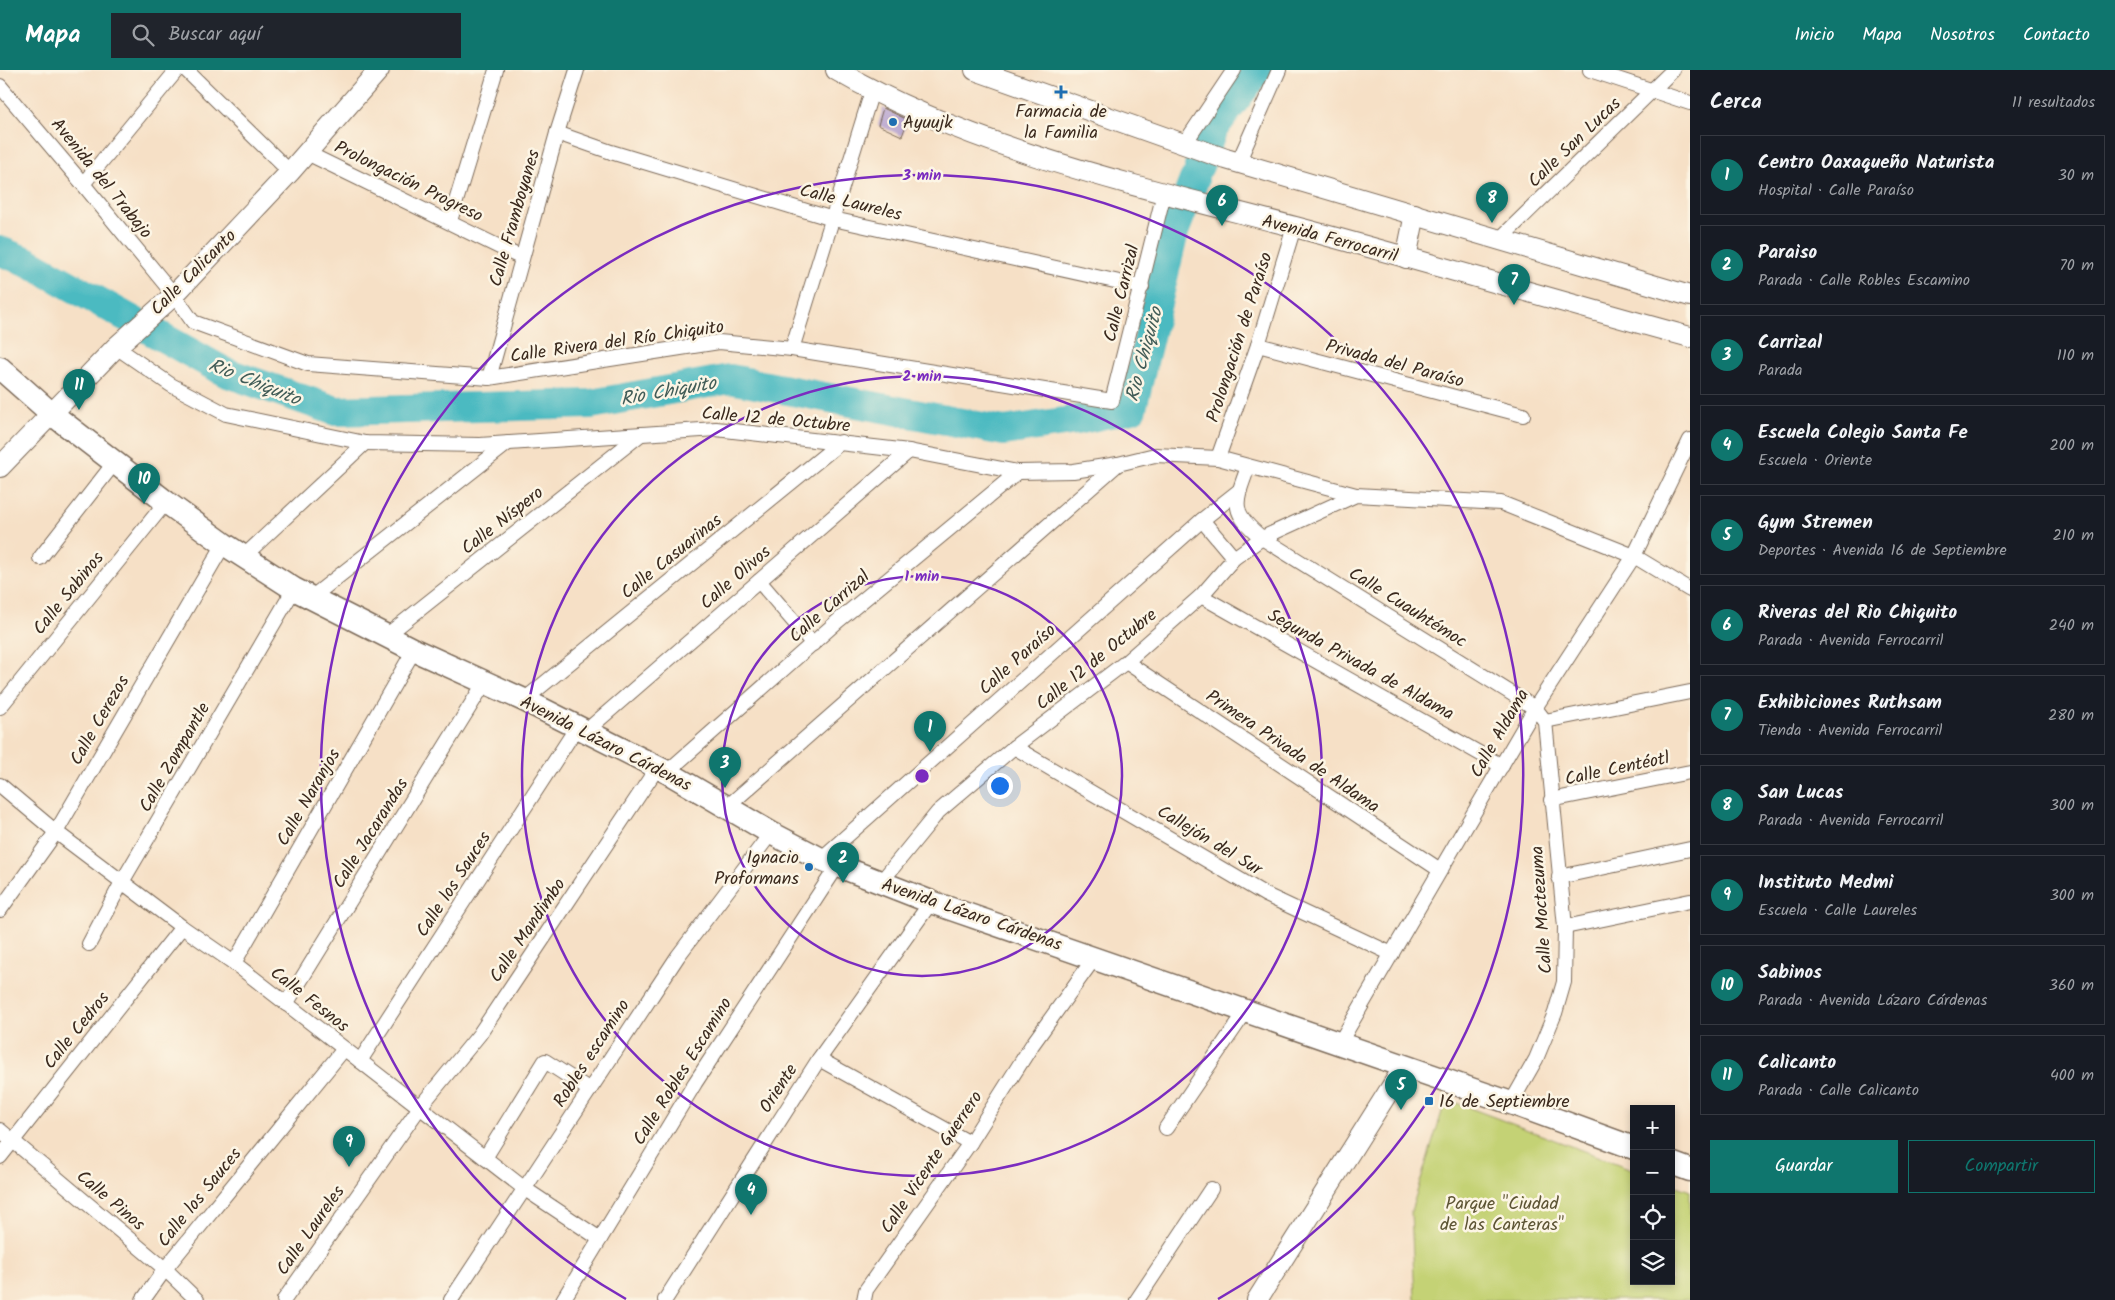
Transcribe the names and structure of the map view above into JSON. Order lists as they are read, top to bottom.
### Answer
{
  "streets": {
    "main road": ["Avenida Ferrocarril", "Calle Calicanto", "Avenida Lázaro Cárdenas"],
    "street": [
      "Calle San Lucas",
      "Avenida del Trabajo",
      "Prolongación Progreso",
      "Calle Laureles",
      "Calle Framboyanes",
      "Calle Carrizal",
      "Prolongación de Paraíso",
      "Calle Rivera del Río Chiquito",
      "Privada del Paraíso",
      "Calle 12 de Octubre",
      "Calle Níspero",
      "Calle Casuarinas",
      "Calle Olivos",
      "Calle Sabinos",
      "Calle Cuauhtémoc",
      "Calle Paraíso",
      "Segunda Privada de Aldama",
      "Calle Cerezos",
      "Calle Aldama",
      "Primera Privada de Aldama",
      "Calle Zompantle",
      "Calle Centéotl",
      "Calle Naranjos",
      "Calle Jacarandas",
      "Callejón del Sur",
      "Calle los Sauces",
      "Calle Moctezuma",
      "Calle Mandimbo",
      "Calle Fesnos",
      "Calle Cedros",
      "Robles escamino",
      "Calle Robles Escamino",
      "Oriente",
      "Calle Vicente Guerrero",
      "Calle Pinos"
    ]
  },
  "crossings": [
    ["Avenida del Trabajo", "Calle Calicanto"],
    ["Avenida del Trabajo", "Calle Rivera del Río Chiquito"],
    ["Prolongación Progreso", "Calle Framboyanes"],
    ["Prolongación Progreso", "Calle Calicanto"],
    ["Calle Laureles", "Calle Framboyanes"],
    ["Calle Laureles", "Calle Carrizal"],
    ["Calle Laureles", "Calle Mandimbo"],
    ["Calle Laureles", "Calle Fesnos"],
    ["Calle Framboyanes", "Calle Rivera del Río Chiquito"],
    ["Avenida Ferrocarril", "Calle Carrizal"],
    ["Avenida Ferrocarril", "Prolongación de Paraíso"],
    ["Calle Calicanto", "Calle Rivera del Río Chiquito"],
    ["Calle Calicanto", "Calle 12 de Octubre"],
    ["Calle Calicanto", "Avenida Lázaro Cárdenas"],
    ["Calle Carrizal", "Calle Rivera del Río Chiquito"],
    ["Calle Carrizal", "Calle 12 de Octubre"],
    ["Calle Carrizal", "Avenida Lázaro Cárdenas"],
    ["Calle Carrizal", "Calle Mandimbo"],
    ["Prolongación de Paraíso", "Privada del Paraíso"],
    ["Prolongación de Paraíso", "Calle 12 de Octubre"],
    ["Calle 12 de Octubre", "Calle Níspero"],
    ["Calle 12 de Octubre", "Calle Casuarinas"],
    ["Calle 12 de Octubre", "Calle Olivos"],
    ["Calle 12 de Octubre", "Calle Cuauhtémoc"],
    ["Calle 12 de Octubre", "Segunda Privada de Aldama"],
    ["Calle 12 de Octubre", "Calle Aldama"],
    ["Calle 12 de Octubre", "Avenida Lázaro Cárdenas"],
    ["Calle 12 de Octubre", "Primera Privada de Aldama"],
    ["Calle 12 de Octubre", "Callejón del Sur"],
    ["Calle Níspero", "Avenida Lázaro Cárdenas"],
    ["Calle Casuarinas", "Avenida Lázaro Cárdenas"],
    ["Calle Olivos", "Avenida Lázaro Cárdenas"],
    ["Calle Olivos", "Calle los Sauces"],
    ["Calle Sabinos", "Avenida Lázaro Cárdenas"],
    ["Calle Cuauhtémoc", "Calle Paraíso"],
    ["Calle Cuauhtémoc", "Calle Aldama"],
    ["Calle Cuauhtémoc", "Calle Moctezuma"],
    ["Calle Paraíso", "Avenida Lázaro Cárdenas"],
    ["Calle Paraíso", "Calle Robles Escamino"],
    ["Segunda Privada de Aldama", "Calle Aldama"],
    ["Calle Cerezos", "Avenida Lázaro Cárdenas"],
    ["Calle Cerezos", "Calle Fesnos"],
    ["Calle Aldama", "Avenida Lázaro Cárdenas"],
    ["Calle Aldama", "Primera Privada de Aldama"],
    ["Calle Aldama", "Callejón del Sur"],
    ["Calle Aldama", "Calle Moctezuma"],
    ["Avenida Lázaro Cárdenas", "Calle Zompantle"],
    ["Avenida Lázaro Cárdenas", "Calle Naranjos"],
    ["Avenida Lázaro Cárdenas", "Calle Jacarandas"],
    ["Avenida Lázaro Cárdenas", "Calle los Sauces"],
    ["Avenida Lázaro Cárdenas", "Calle Moctezuma"],
    ["Avenida Lázaro Cárdenas", "Calle Mandimbo"],
    ["Avenida Lázaro Cárdenas", "Robles escamino"],
    ["Avenida Lázaro Cárdenas", "Calle Robles Escamino"],
    ["Avenida Lázaro Cárdenas", "Oriente"],
    ["Avenida Lázaro Cárdenas", "Calle Vicente Guerrero"],
    ["Calle Zompantle", "Calle Fesnos"],
    ["Calle Centéotl", "Calle Moctezuma"],
    ["Calle Naranjos", "Calle Fesnos"],
    ["Calle Jacarandas", "Calle Fesnos"],
    ["Calle los Sauces", "Calle Fesnos"],
    ["Calle los Sauces", "Calle Pinos"],
    ["Calle Mandimbo", "Calle Fesnos"],
    ["Calle Fesnos", "Calle Cedros"],
    ["Calle Fesnos", "Robles escamino"],
    ["Calle Fesnos", "Calle Robles Escamino"],
    ["Calle Cedros", "Calle Pinos"]
  ],
  "water": ["Rio Chiquito"],
  "parks": ["Parque \"Ciudad de las Canteras\""],
  "places": {
    "health": ["Farmacia de la Familia"],
    "other": ["Ayuujk", "Ignacio Proformans"],
    "transit": ["16 de Septiembre"]
  },
  "page": {
    "header": "Mapa",
    "search": "Buscar aquí",
    "nav": [
      "Inicio",
      "Mapa",
      "Nosotros",
      "Contacto"
    ],
    "heading": ["Cerca", "11 resultados"],
    "list": [
      {
        "mark": "1",
        "name": "Centro Oaxaqueño Naturista",
        "note": "Hospital · Calle Paraíso",
        "value": "30 m"
      },
      {
        "mark": "2",
        "name": "Paraiso",
        "note": "Parada · Calle Robles Escamino",
        "value": "70 m"
      },
      {
        "mark": "3",
        "name": "Carrizal",
        "note": "Parada",
        "value": "110 m"
      },
      {
        "mark": "4",
        "name": "Escuela Colegio Santa Fe",
        "note": "Escuela · Oriente",
        "value": "200 m"
      },
      {
        "mark": "5",
        "name": "Gym Stremen",
        "note": "Deportes · Avenida 16 de Septiembre",
        "value": "210 m"
      },
      {
        "mark": "6",
        "name": "Riveras del Rio Chiquito",
        "note": "Parada · Avenida Ferrocarril",
        "value": "240 m"
      },
      {
        "mark": "7",
        "name": "Exhibiciones Ruthsam",
        "note": "Tienda · Avenida Ferrocarril",
        "value": "280 m"
      },
      {
        "mark": "8",
        "name": "San Lucas",
        "note": "Parada · Avenida Ferrocarril",
        "value": "300 m"
      },
      {
        "mark": "9",
        "name": "Instituto Medmi",
        "note": "Escuela · Calle Laureles",
        "value": "300 m"
      },
      {
        "mark": "10",
        "name": "Sabinos",
        "note": "Parada · Avenida Lázaro Cárdenas",
        "value": "360 m"
      },
      {
        "mark": "11",
        "name": "Calicanto",
        "note": "Parada · Calle Calicanto",
        "value": "400 m"
      }
    ],
    "pins": [
      "8",
      "6",
      "7",
      "11",
      "10",
      "1",
      "3",
      "2",
      "5",
      "9",
      "4"
    ],
    "map_buttons": ["+", "−"],
    "buttons": ["Guardar", "Compartir"]
  },
  "rings": ["3 min", "2 min", "1 min"]
}
